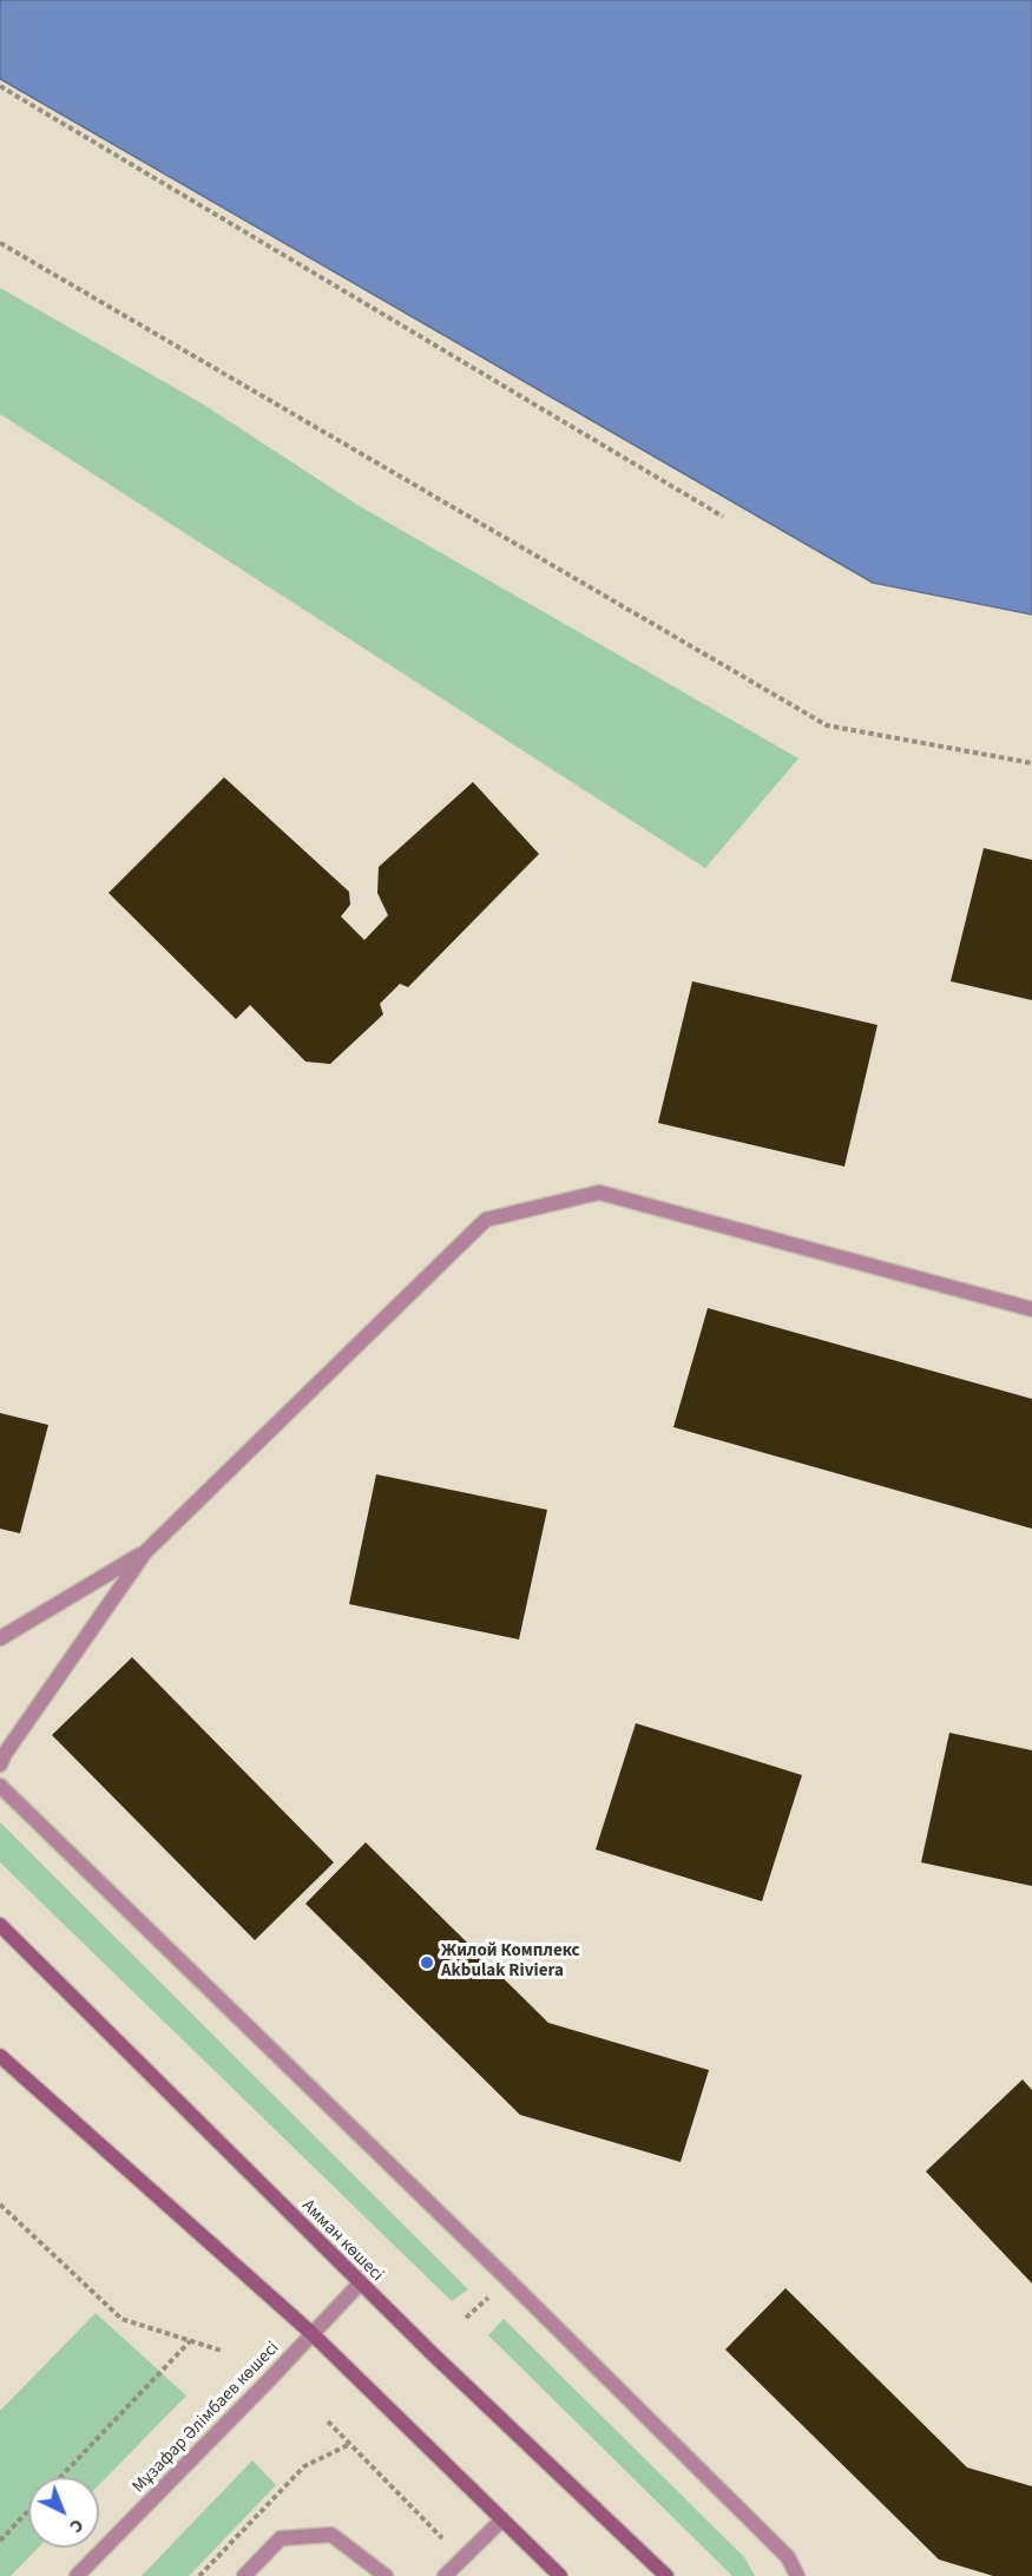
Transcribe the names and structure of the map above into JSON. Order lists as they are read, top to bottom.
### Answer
{
  "streets": {
    "main road": ["Амман көшесі"],
    "street": ["Мұзафар Әлімбаев көшесі"]
  },
  "crossings": [
    ["Амман көшесі", "Мұзафар Әлімбаев көшесі"]
  ],
  "places": ["Жилой Комплекс Akbulak Riviera"],
  "north": "bottom right"
}
